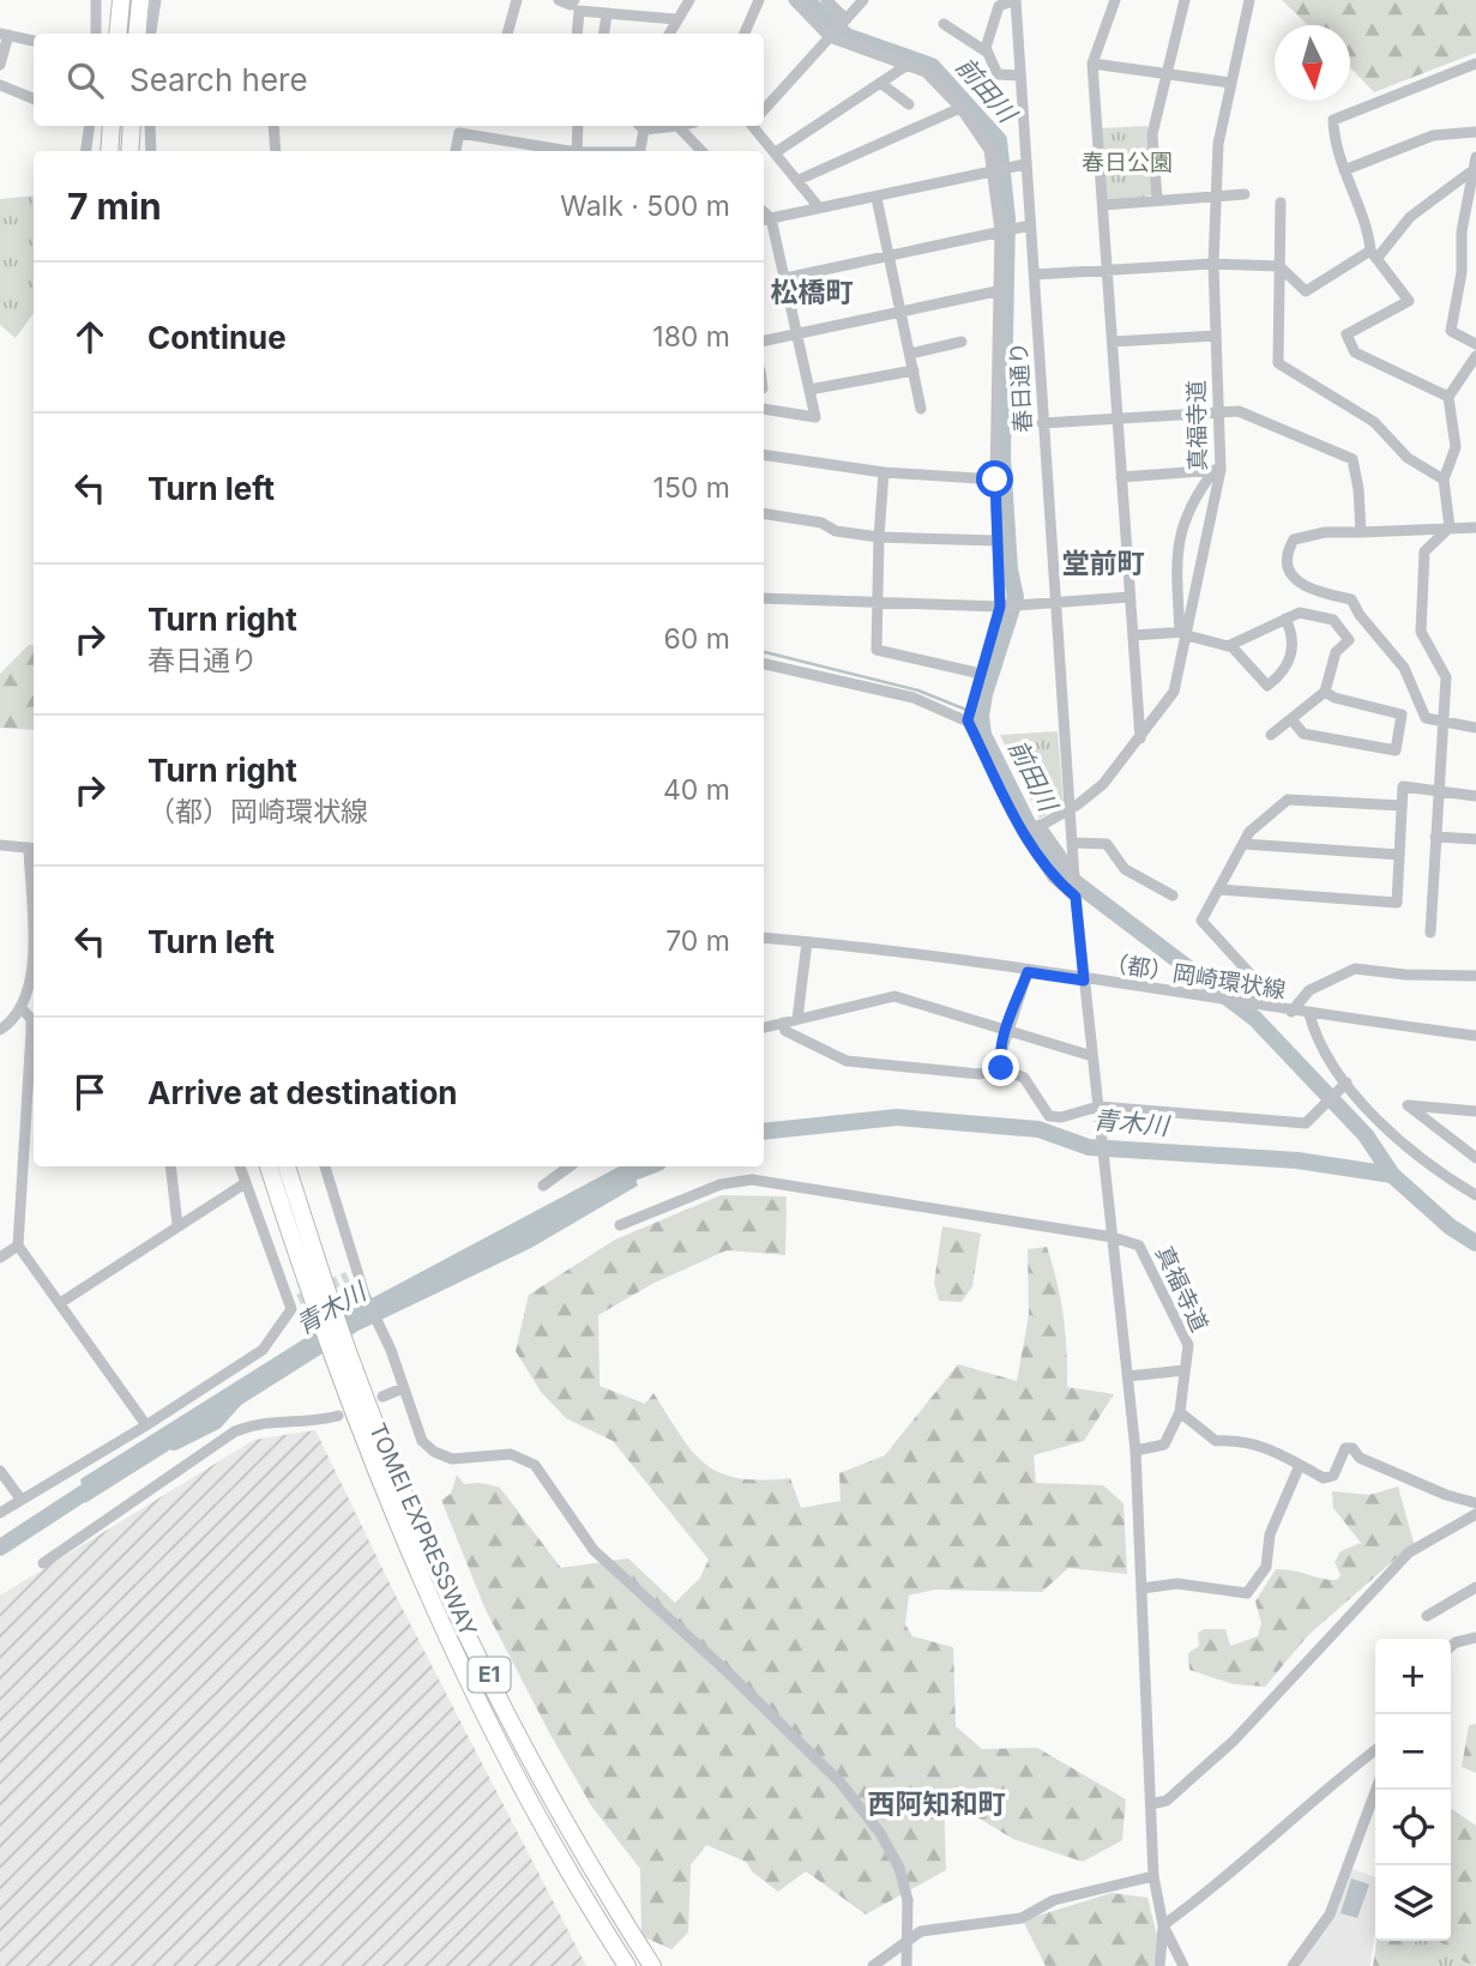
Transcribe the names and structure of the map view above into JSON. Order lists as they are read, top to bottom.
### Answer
{
  "streets": {
    "highway": ["TOMEI EXPRESSWAY", "E1"],
    "street": ["春日通り", "真福寺道", "（都）岡崎環状線"]
  },
  "crossings": [
    ["春日通り", "真福寺道"]
  ],
  "districts": ["松橋町", "堂前町", "西阿知和町"],
  "water": ["前田川", "青木川"],
  "parks": ["春日公園"],
  "north": "bottom",
  "page": {
    "search": "Search here",
    "heading": ["7 min", "Walk · 500 m"],
    "list": [
      ["Continue", "180 m"],
      ["Turn left", "150 m"],
      ["Turn right", "春日通り", "60 m"],
      ["Turn right", "（都）岡崎環状線", "40 m"],
      ["Turn left", "70 m"],
      "Arrive at destination"
    ],
    "map_buttons": ["+", "−"]
  }
}
